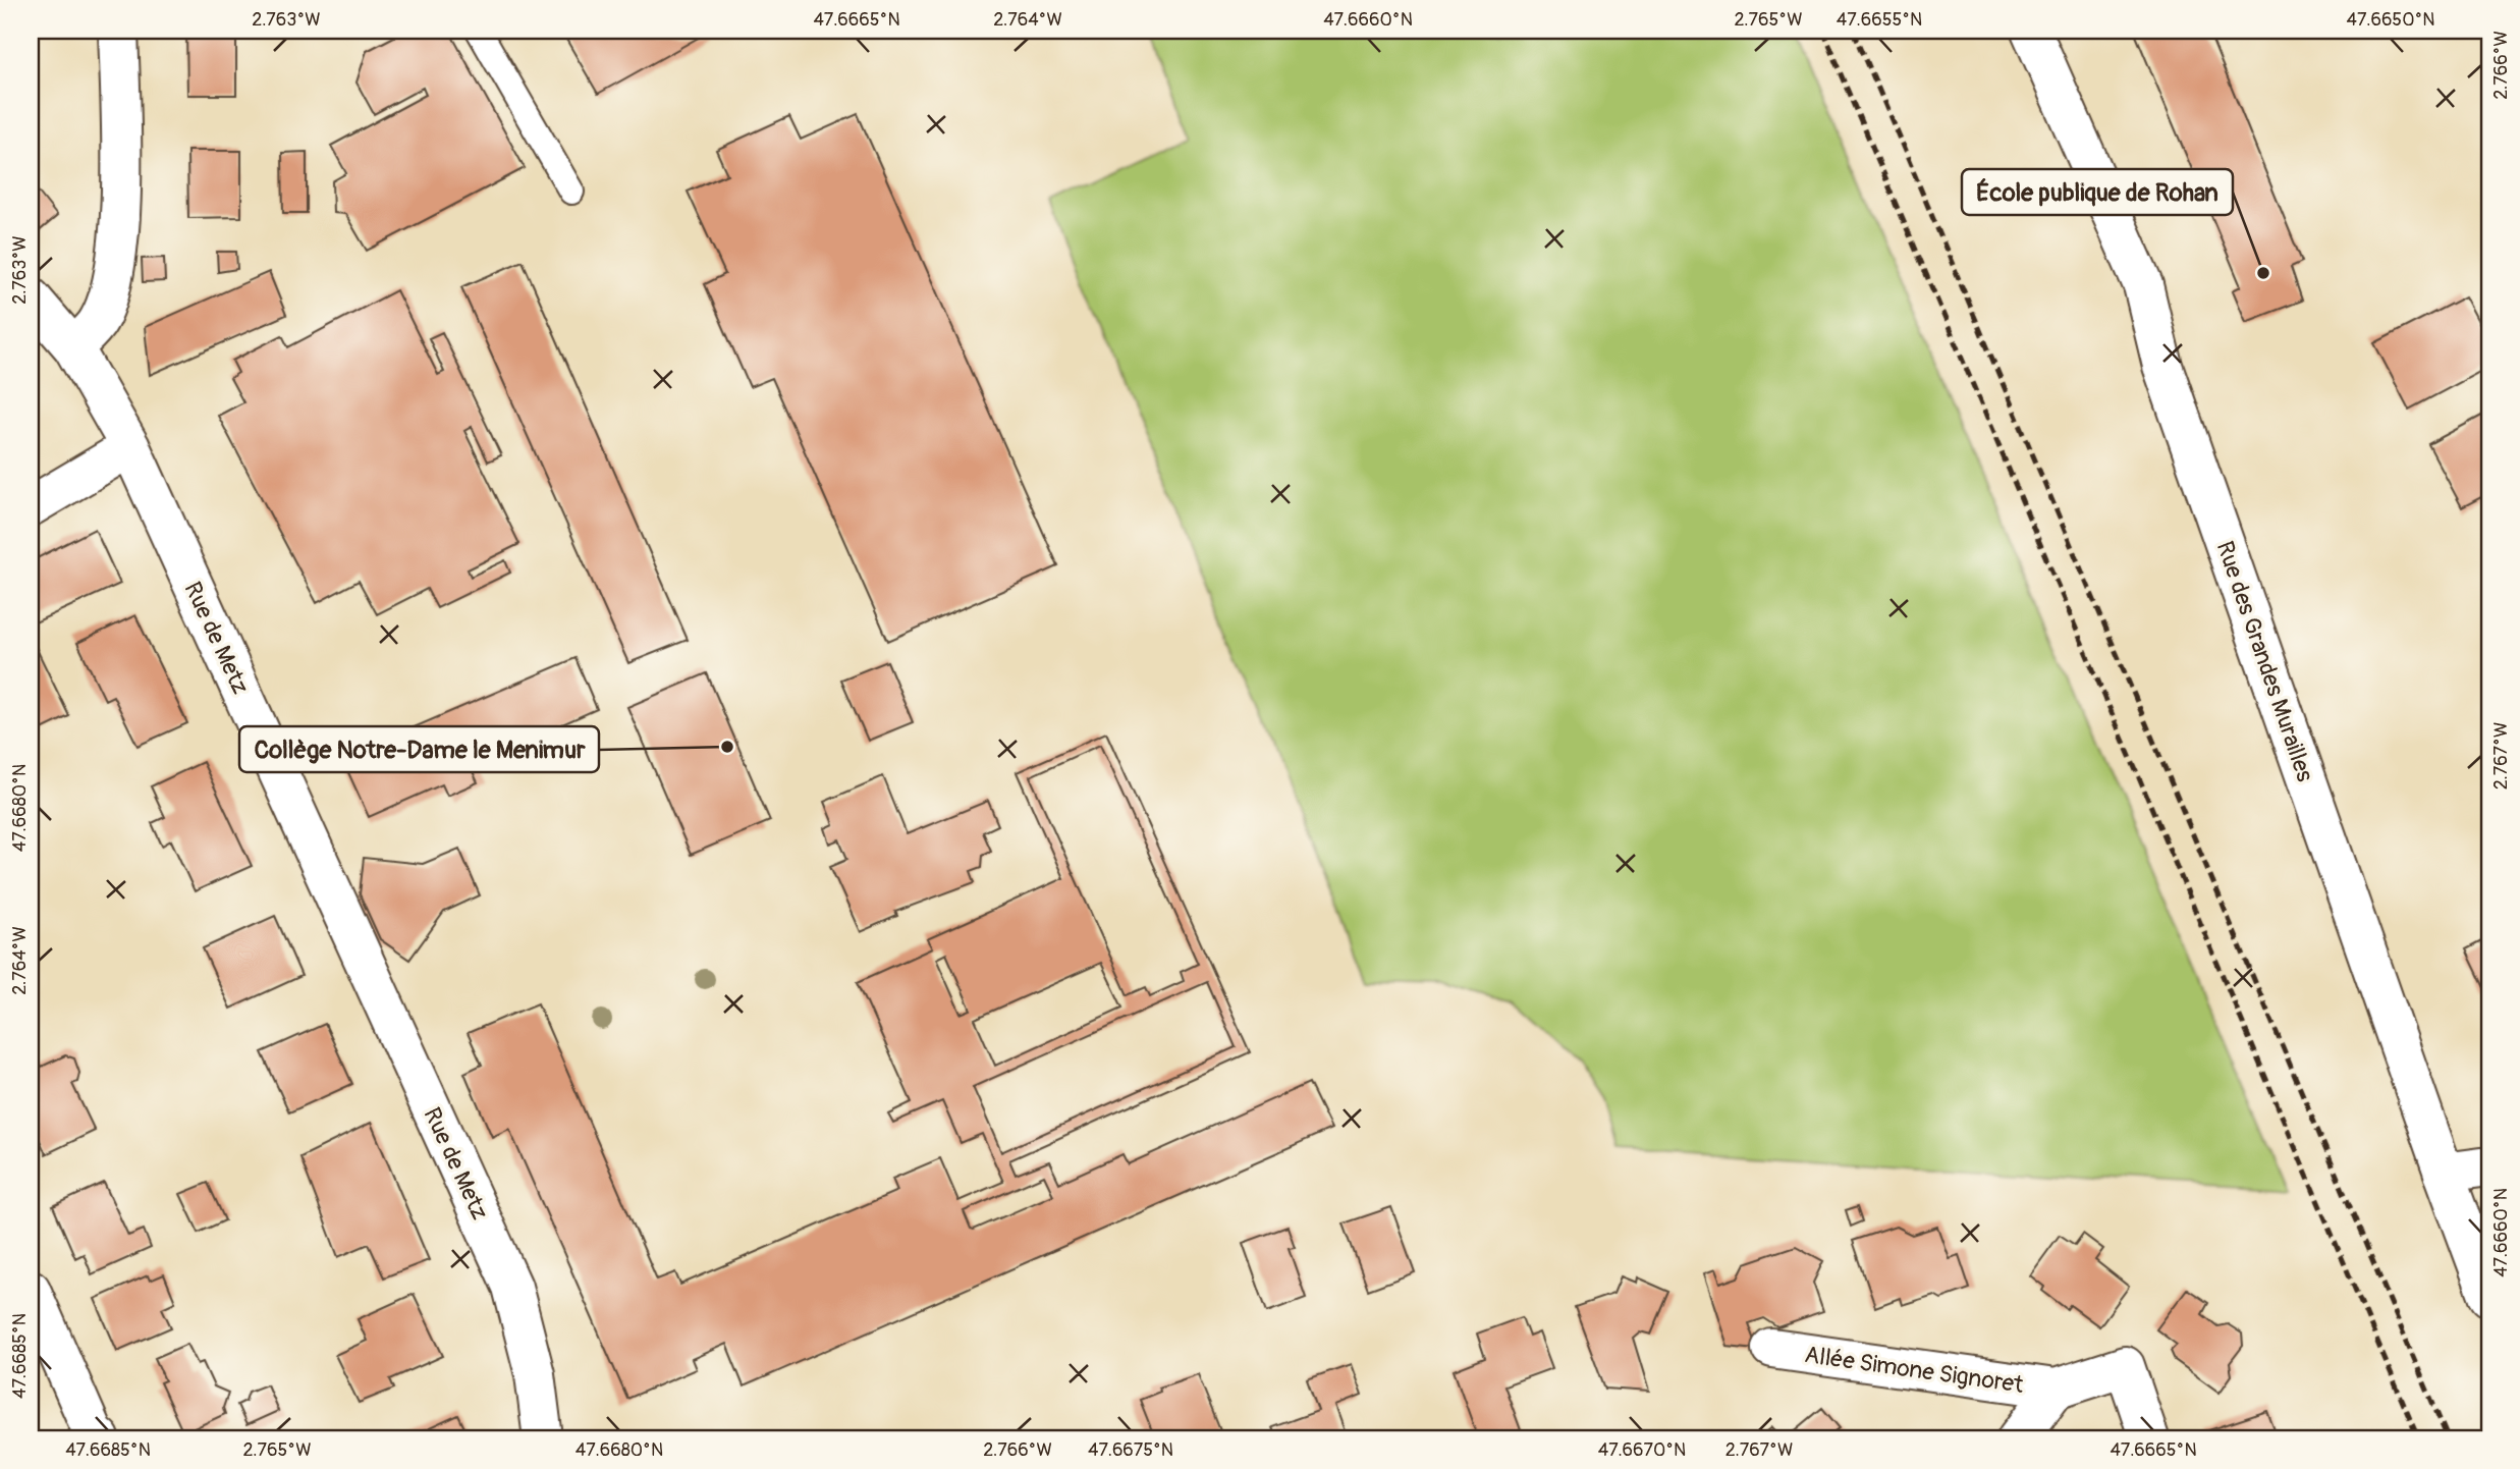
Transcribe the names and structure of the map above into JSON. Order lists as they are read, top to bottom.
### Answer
{
  "streets": {
    "street": ["Rue de Metz", "Rue des Grandes Murailles", "Allée Simone Signoret"]
  },
  "places": ["École publique de Rohan", "Collège Notre-Dame le Menimur"],
  "coordinates": [
    "2.763°W",
    "47.6665°N",
    "2.764°W",
    "47.6660°N",
    "2.765°W",
    "47.6655°N",
    "47.6650°N",
    "2.766°W",
    "2.767°W",
    "47.6680°N",
    "47.6685°N",
    "47.6675°N",
    "47.6670°N"
  ]
}
